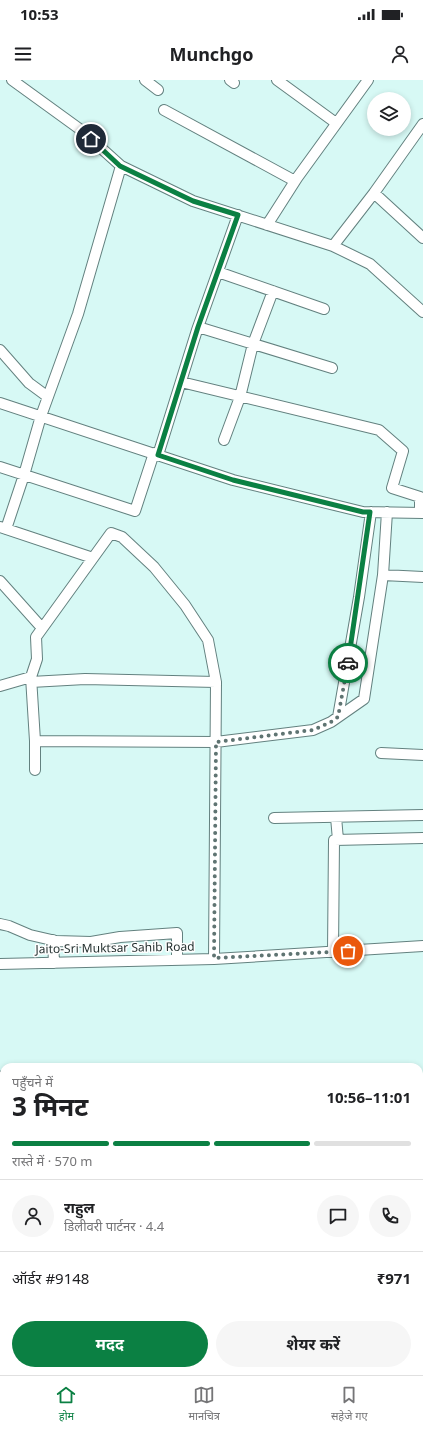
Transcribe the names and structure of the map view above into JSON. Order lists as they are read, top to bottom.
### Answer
{
  "streets": {
    "street": ["Jaito-Sri Muktsar Sahib Road"]
  },
  "page": {
    "status": "10:53",
    "header": "Munchgo",
    "heading": ["3 मिनट", "पहुँचने में", "10:56–11:01"],
    "panel": [
      "राहुल",
      "डिलीवरी पार्टनर · 4.4",
      "ऑर्डर #9148",
      "₹971"
    ],
    "bar": "रास्ते में · 570 m",
    "buttons": ["मदद", "शेयर करें"],
    "tabs": ["होम", "मानचित्र", "सहेजे गए"]
  }
}
